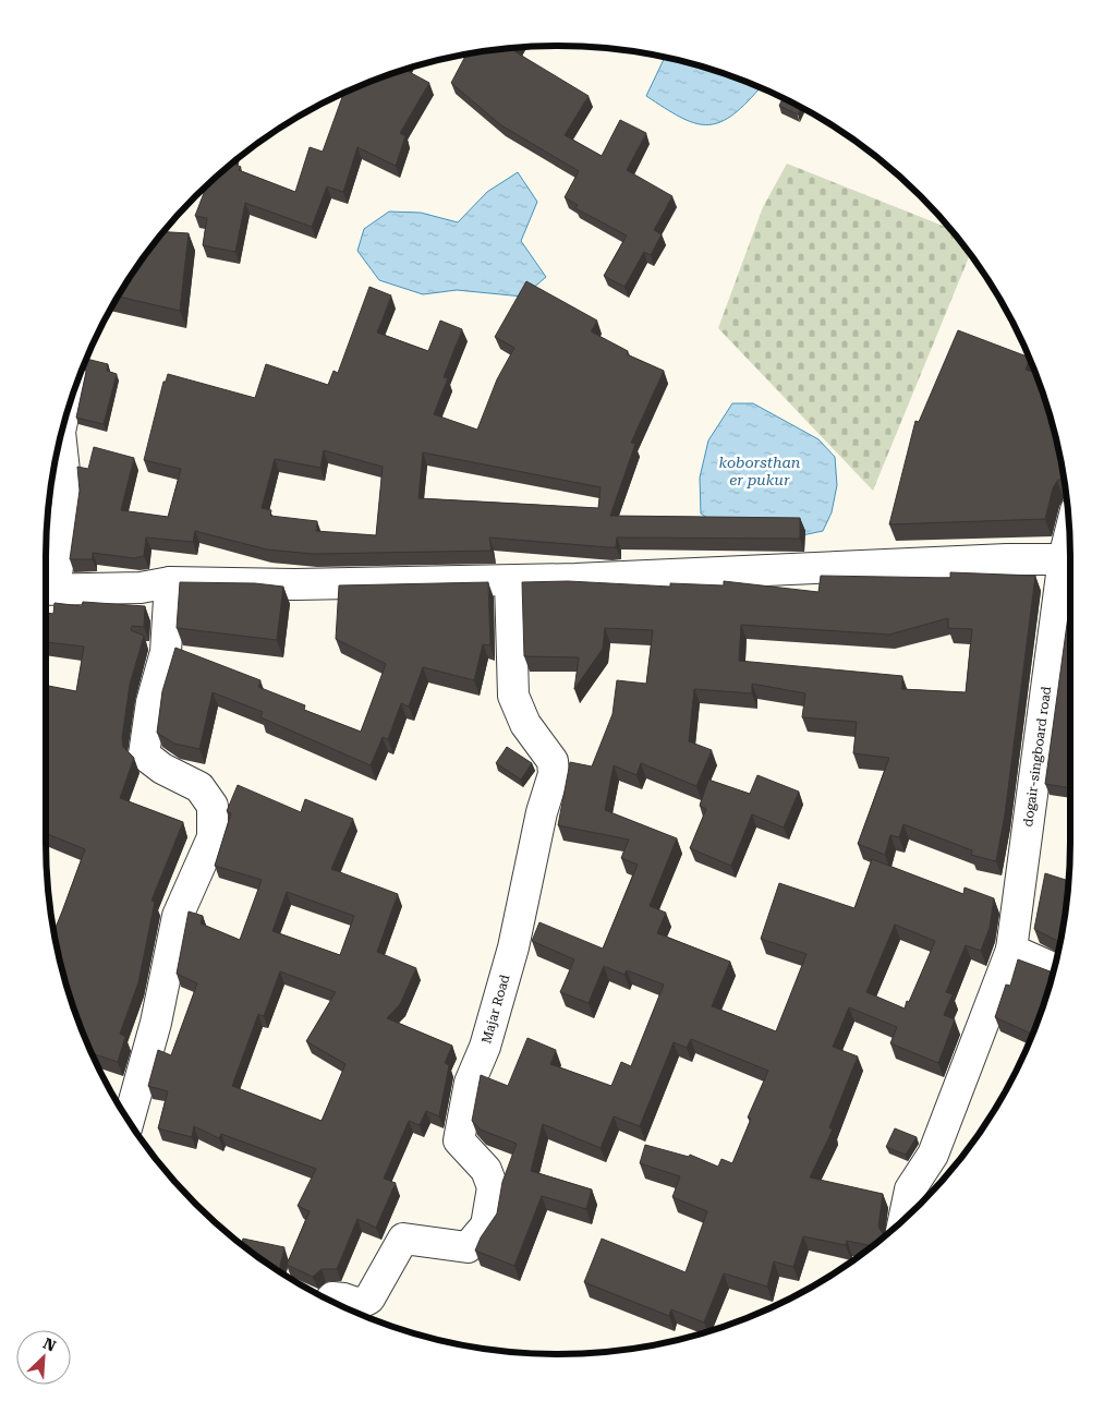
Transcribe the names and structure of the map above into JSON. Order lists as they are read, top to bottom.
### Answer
{
  "streets": {
    "street": ["dogair-singboard road", "Majar Road"]
  },
  "water": ["koborsthan er pukur"],
  "north": "top right"
}
